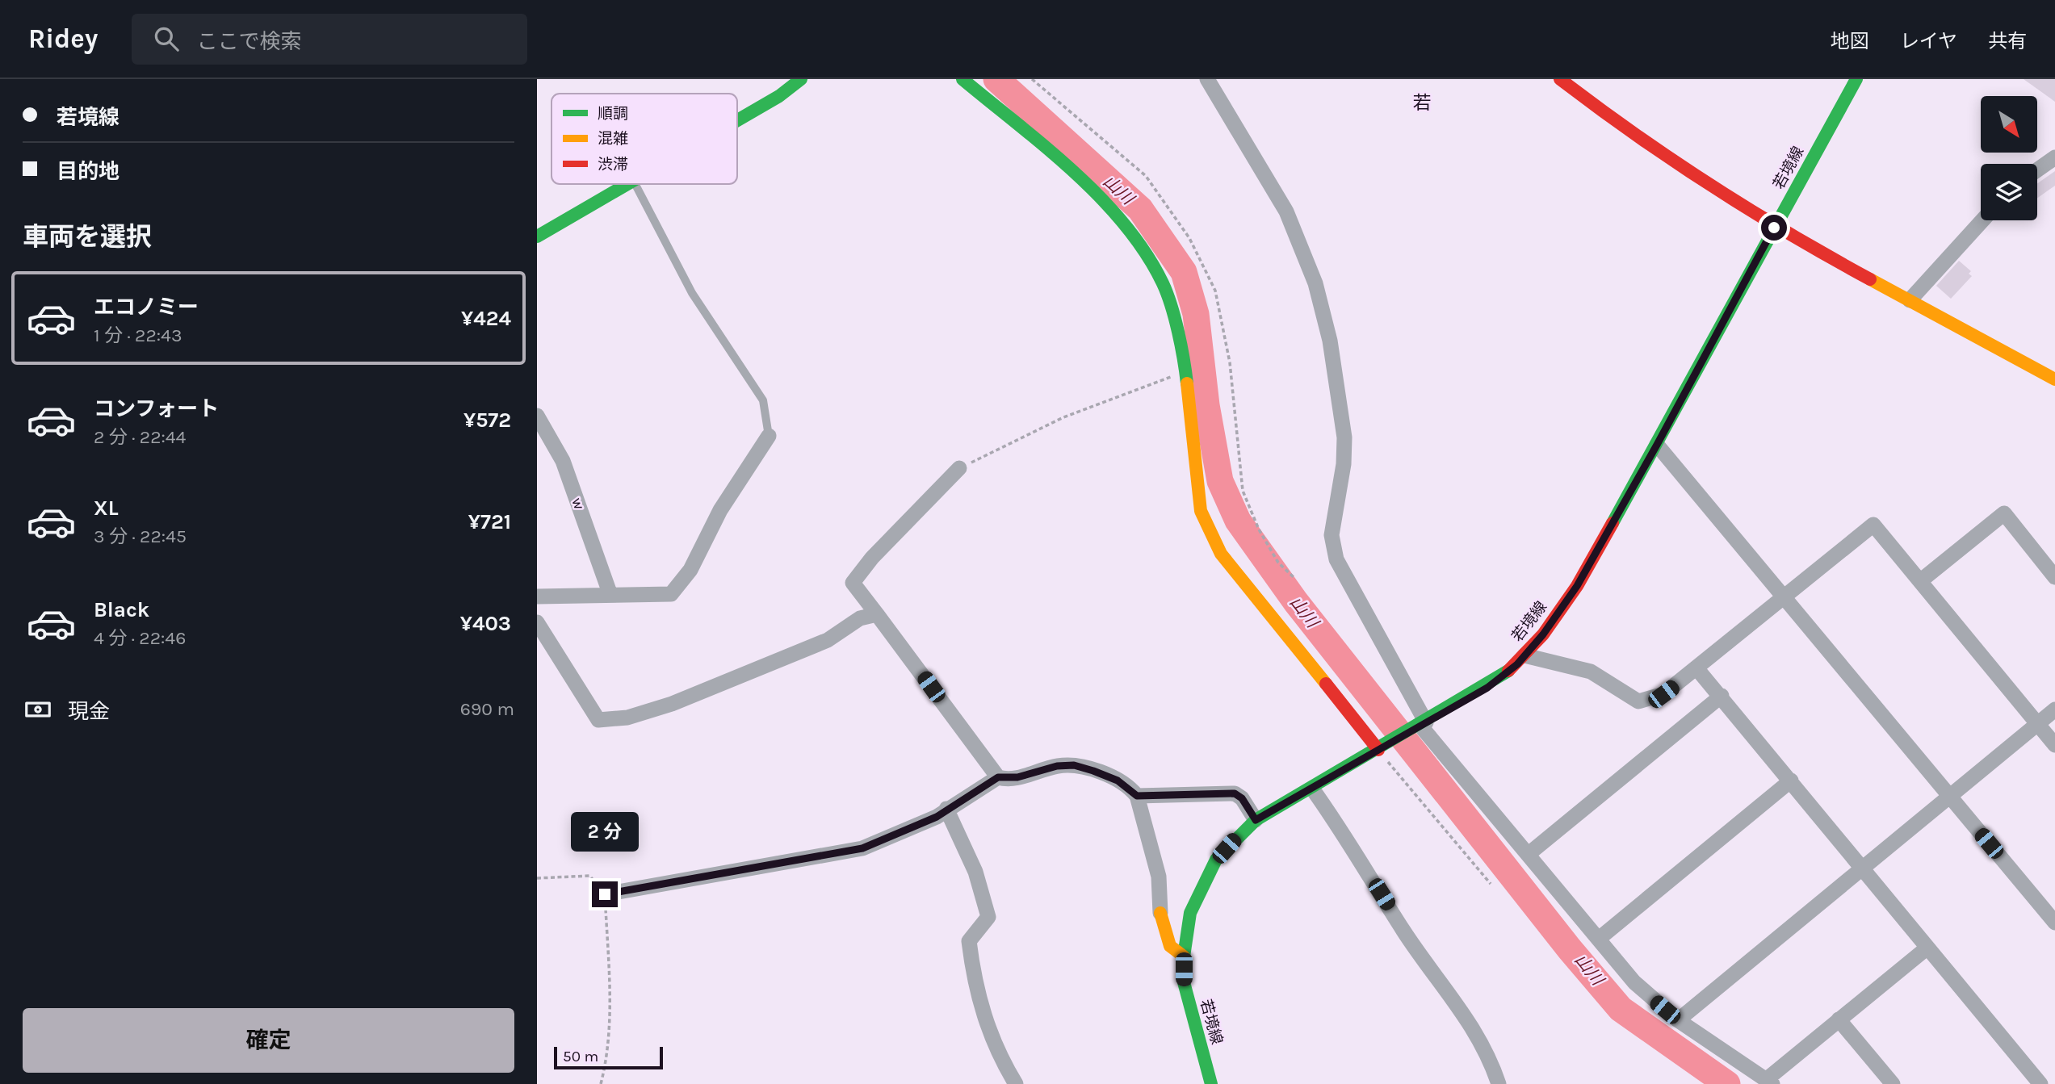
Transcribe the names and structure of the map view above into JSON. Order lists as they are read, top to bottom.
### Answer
{
  "streets": {
    "street": ["若境線", "w"]
  },
  "districts": ["若"],
  "water": ["山川"],
  "legend": ["順調", "混雑", "渋滞"],
  "scale_bar": "50 m",
  "north": "bottom right",
  "page": {
    "header": "Ridey",
    "search": "ここで検索",
    "nav": ["地図", "レイヤ", "共有"],
    "banner": ["若境線", "目的地"],
    "heading": "車両を選択",
    "list": [
      {
        "name": "エコノミー",
        "note": "1 分 · 22:43",
        "value": "¥424"
      },
      {
        "name": "コンフォート",
        "note": "2 分 · 22:44",
        "value": "¥572"
      },
      {
        "name": "XL",
        "note": "3 分 · 22:45",
        "value": "¥721"
      },
      {
        "name": "Black",
        "note": "4 分 · 22:46",
        "value": "¥403"
      }
    ],
    "pay": ["現金", "690 m"],
    "bubble": "2 分",
    "buttons": "確定",
    "scale": "50 m"
  }
}
